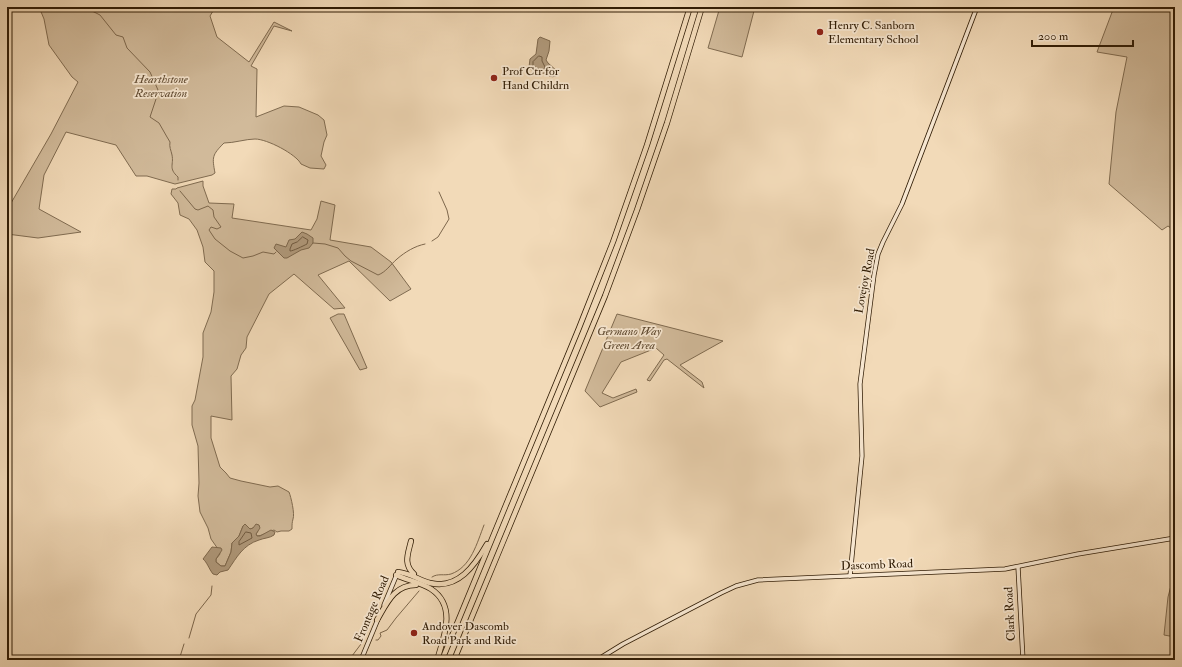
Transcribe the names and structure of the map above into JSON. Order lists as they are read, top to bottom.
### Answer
{
  "streets": {
    "main road": [
      "Lovejoy Road",
      "Dascomb Road",
      "Frontage Road",
      "Clark Road"
    ]
  },
  "crossings": [
    ["Lovejoy Road", "Dascomb Road"],
    ["Dascomb Road", "Clark Road"]
  ],
  "parks": ["Hearthstone Reservation", "Germano Way Green Area"],
  "places": ["Henry C. Sanborn Elementary School", "Prof Ctr for Hand Childrn", "Andover Dascomb Road Park and Ride"],
  "scale_bar": "200 m"
}
